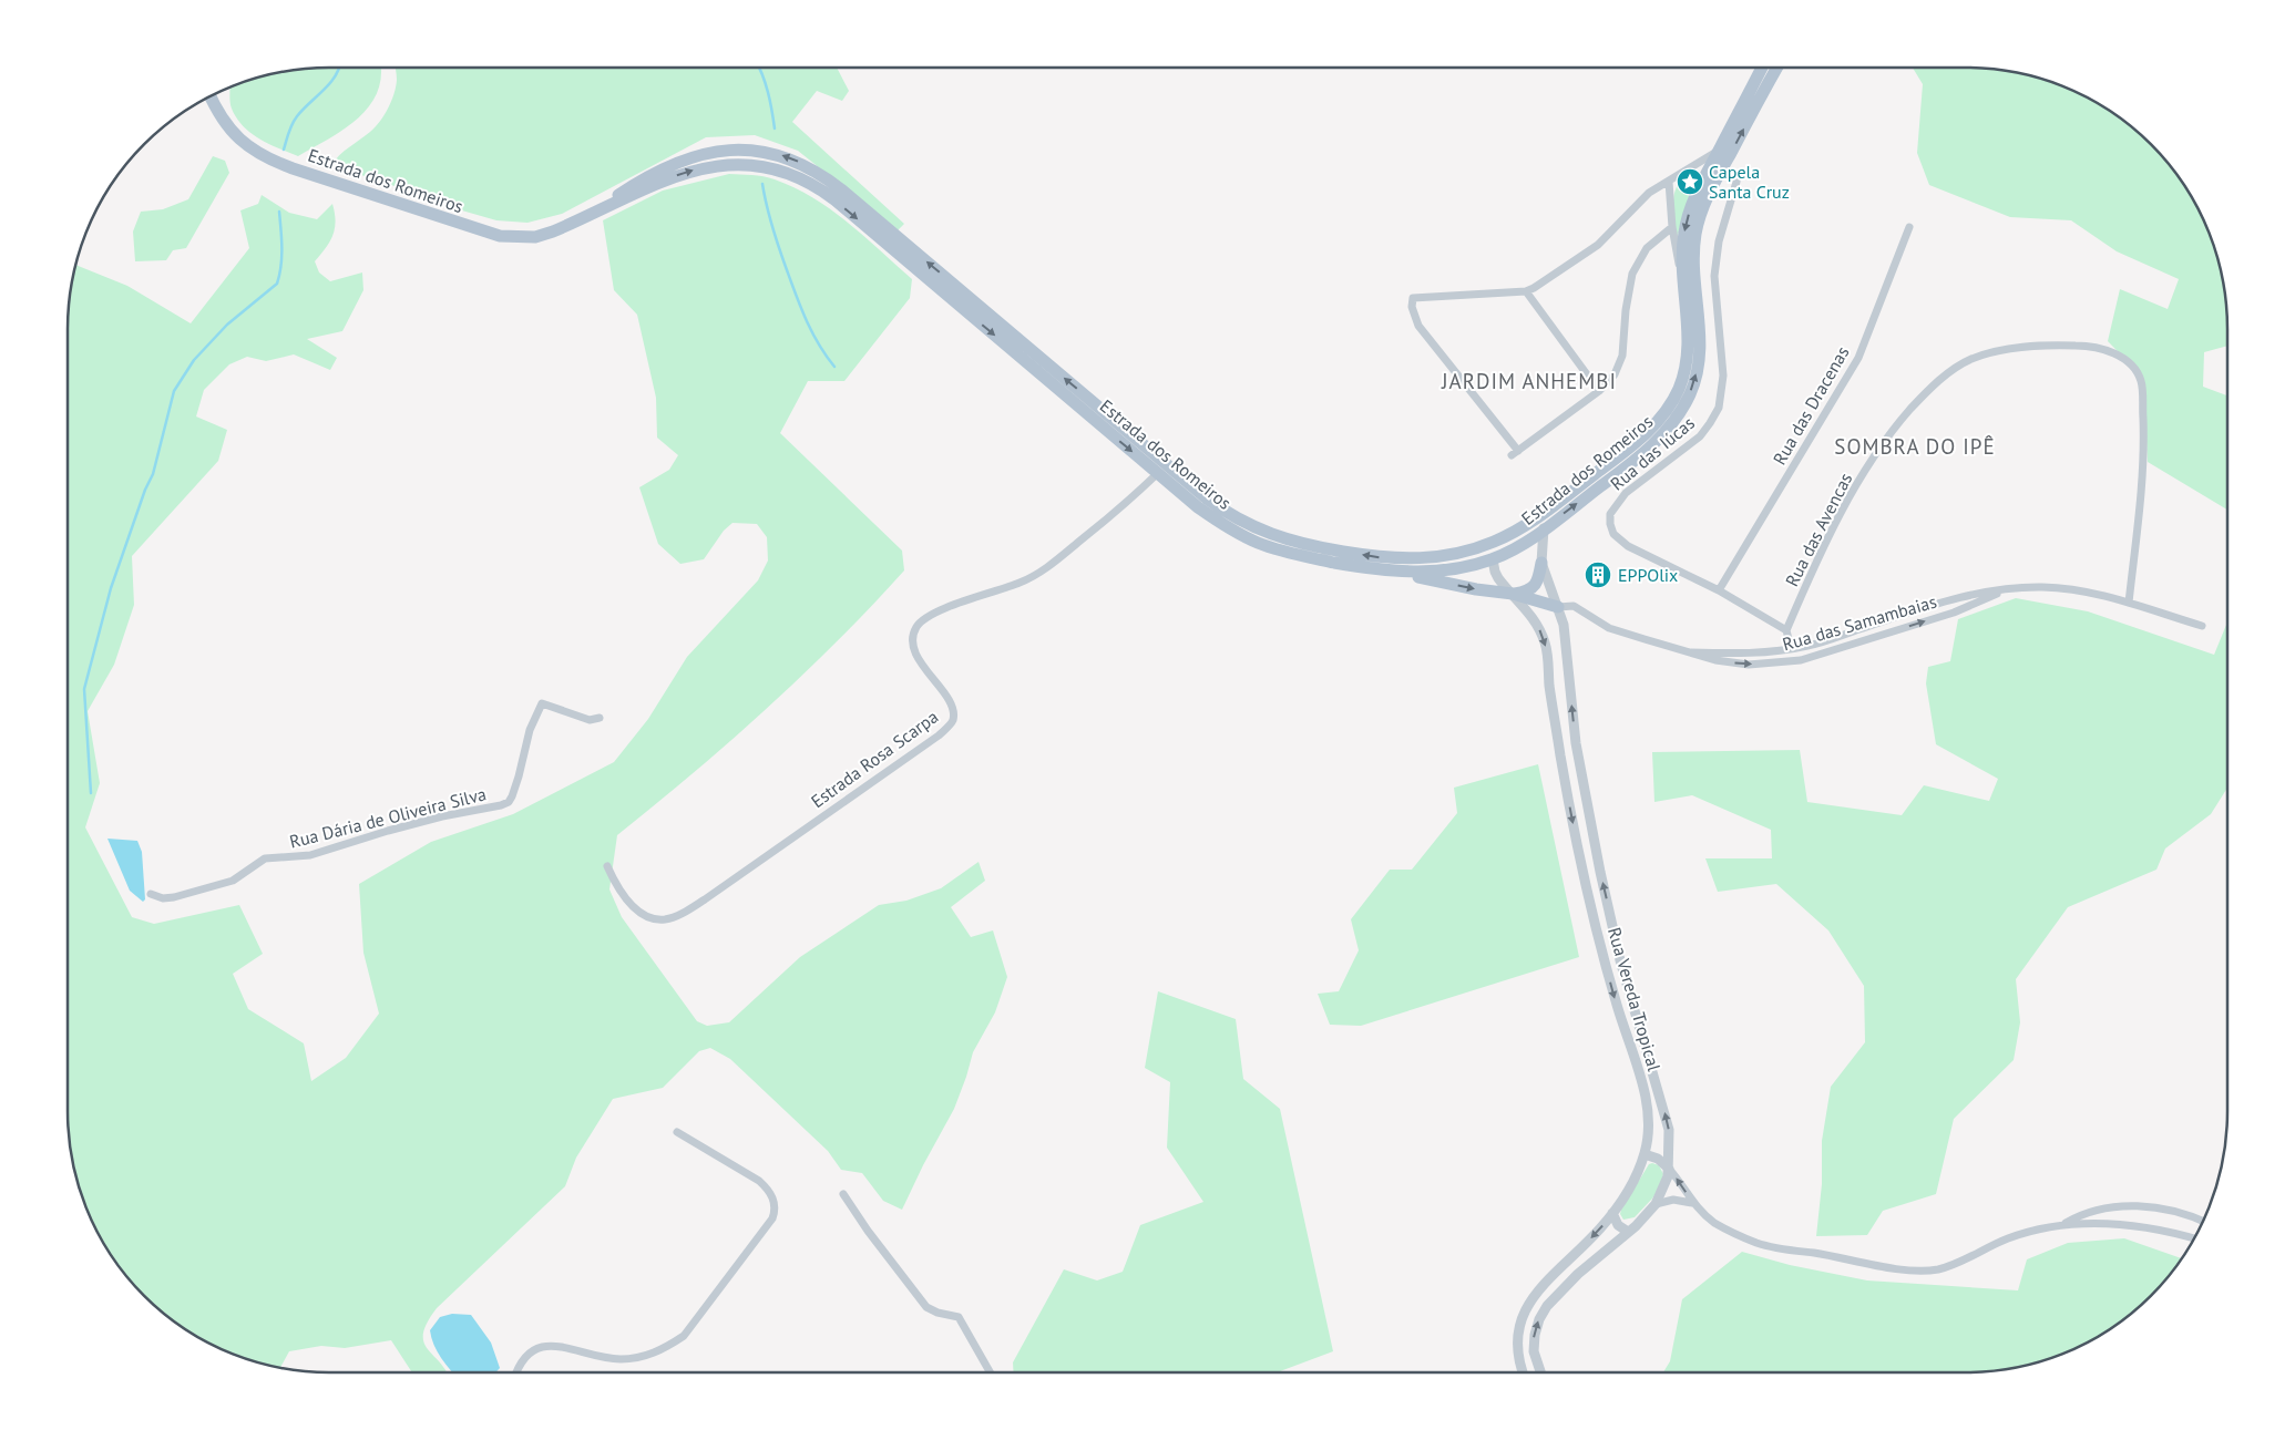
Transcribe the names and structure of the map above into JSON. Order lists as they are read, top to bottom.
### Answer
{
  "streets": {
    "main road": ["Estrada dos Romeiros"],
    "street": [
      "Rua das Dracenas",
      "Rua das Iúcas",
      "Rua das Avencas",
      "Rua das Samambaias",
      "Estrada Rosa Scarpa",
      "Rua Dária de Oliveira Silva",
      "Rua Vereda Tropical"
    ]
  },
  "crossings": [
    ["Estrada dos Romeiros", "Estrada Rosa Scarpa"],
    ["Estrada dos Romeiros", "Rua Vereda Tropical"],
    ["Rua das Dracenas", "Rua das Iúcas"],
    ["Rua das Iúcas", "Rua das Avencas"],
    ["Rua das Avencas", "Rua das Samambaias"],
    ["Rua das Samambaias", "Rua Vereda Tropical"]
  ],
  "districts": ["JARDIM ANHEMBI", "SOMBRA DO IPÊ"],
  "places": {
    "place": ["Capela Santa Cruz"],
    "building": ["EPPOlix"]
  }
}
